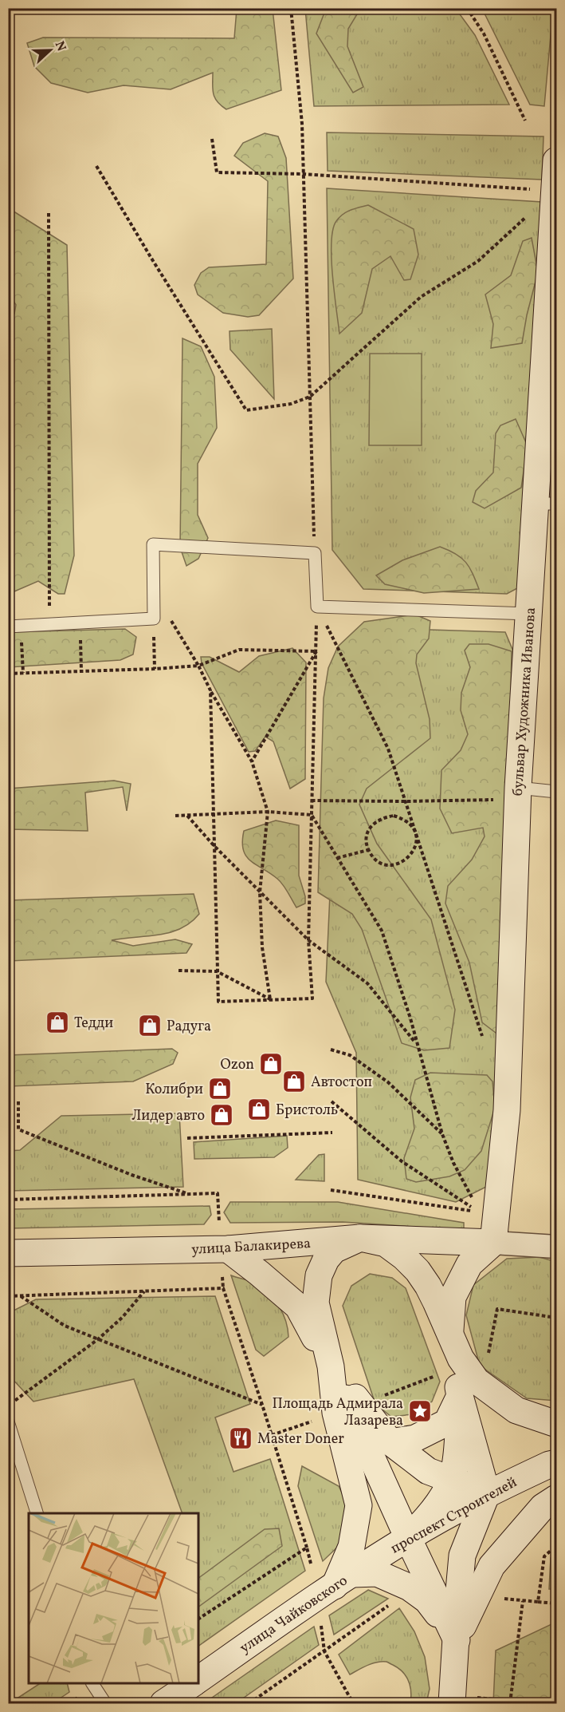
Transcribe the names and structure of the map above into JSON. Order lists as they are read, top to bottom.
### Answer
{
  "streets": {
    "street": [
      "бульвар Художника Иванова",
      "улица Балакирева",
      "проспект Строителей",
      "улица Чайковского"
    ]
  },
  "crossings": [
    ["бульвар Художника Иванова", "улица Балакирева"],
    ["проспект Строителей", "улица Чайковского"]
  ],
  "places": {
    "shop": [
      "Тедди",
      "Радуга",
      "Ozon",
      "Автостоп",
      "Колибри",
      "Бристоль",
      "Лидер авто"
    ],
    "place": ["Площадь Адмирала Лазарева"],
    "restaurant": ["Master Doner"]
  },
  "north": "right"
}
